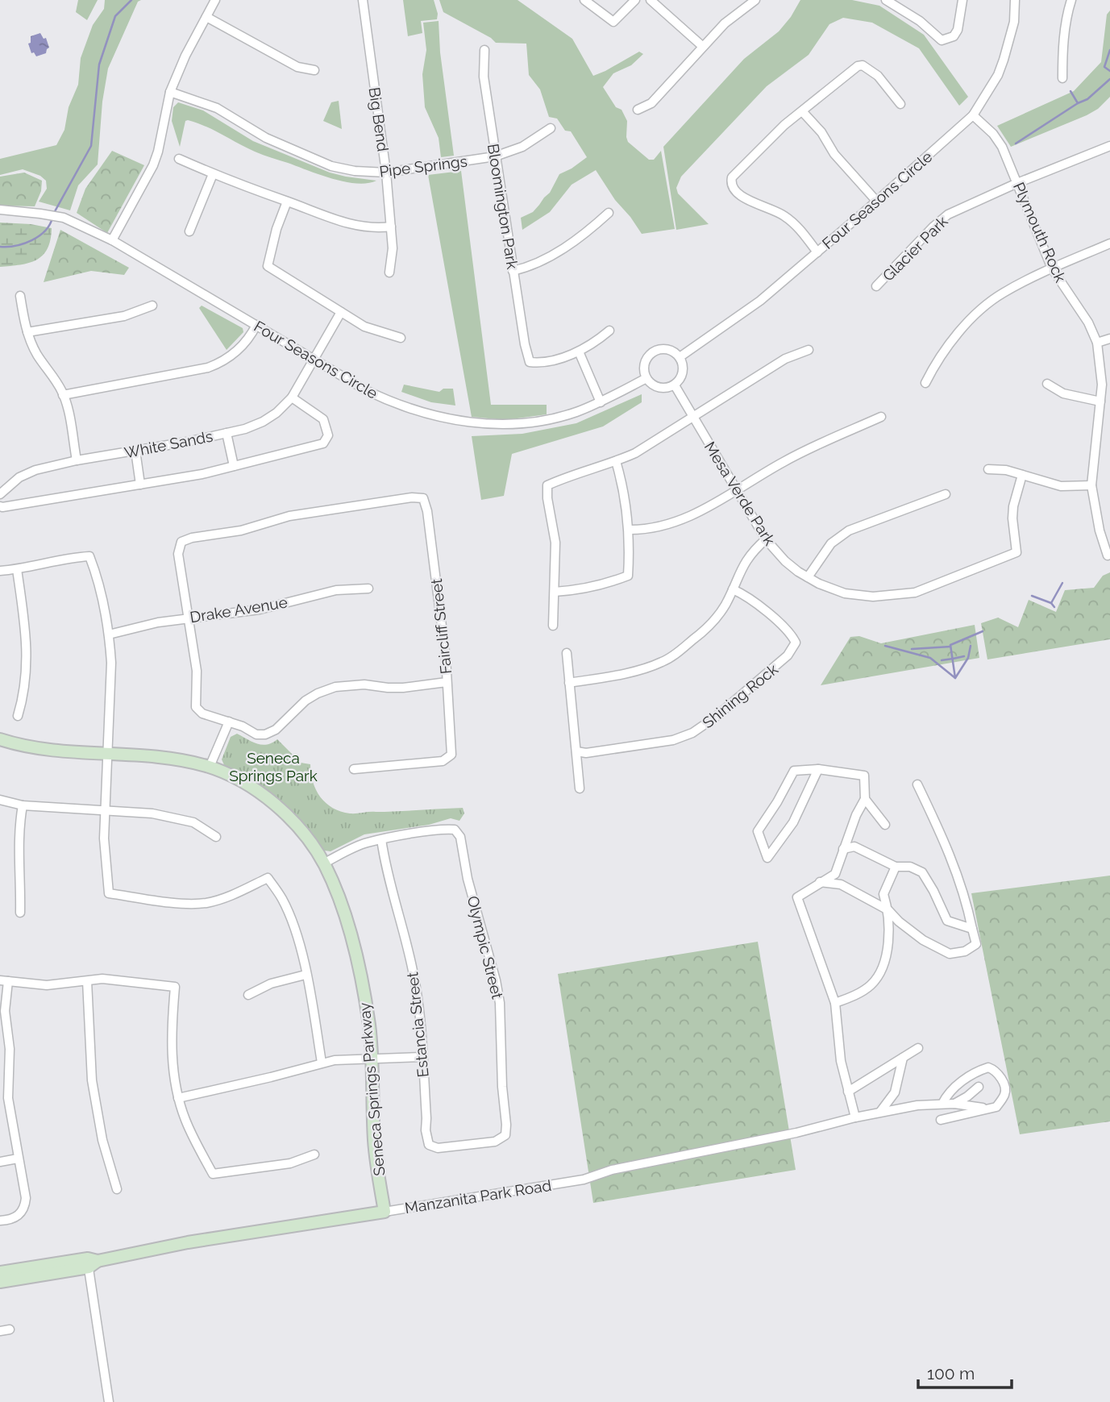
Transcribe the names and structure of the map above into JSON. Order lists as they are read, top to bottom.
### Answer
{
  "streets": {
    "street": [
      "Big Bend",
      "Pipe Springs",
      "Four Seasons Circle",
      "Bloomington Park",
      "Plymouth Rock",
      "Glacier Park",
      "White Sands",
      "Mesa Verde Park",
      "Drake Avenue",
      "Faircliff Street",
      "Shining Rock",
      "Olympic Street",
      "Estancia Street",
      "Seneca Springs Parkway",
      "Manzanita Park Road"
    ]
  },
  "crossings": [
    ["Big Bend", "Pipe Springs"],
    ["Pipe Springs", "Bloomington Park"],
    ["Four Seasons Circle", "Plymouth Rock"],
    ["Four Seasons Circle", "White Sands"],
    ["Four Seasons Circle", "Mesa Verde Park"],
    ["Plymouth Rock", "Glacier Park"],
    ["Drake Avenue", "Faircliff Street"],
    ["Olympic Street", "Estancia Street"],
    ["Seneca Springs Parkway", "Manzanita Park Road"]
  ],
  "parks": ["Seneca Springs Park"],
  "scale_bar": "100 m"
}
